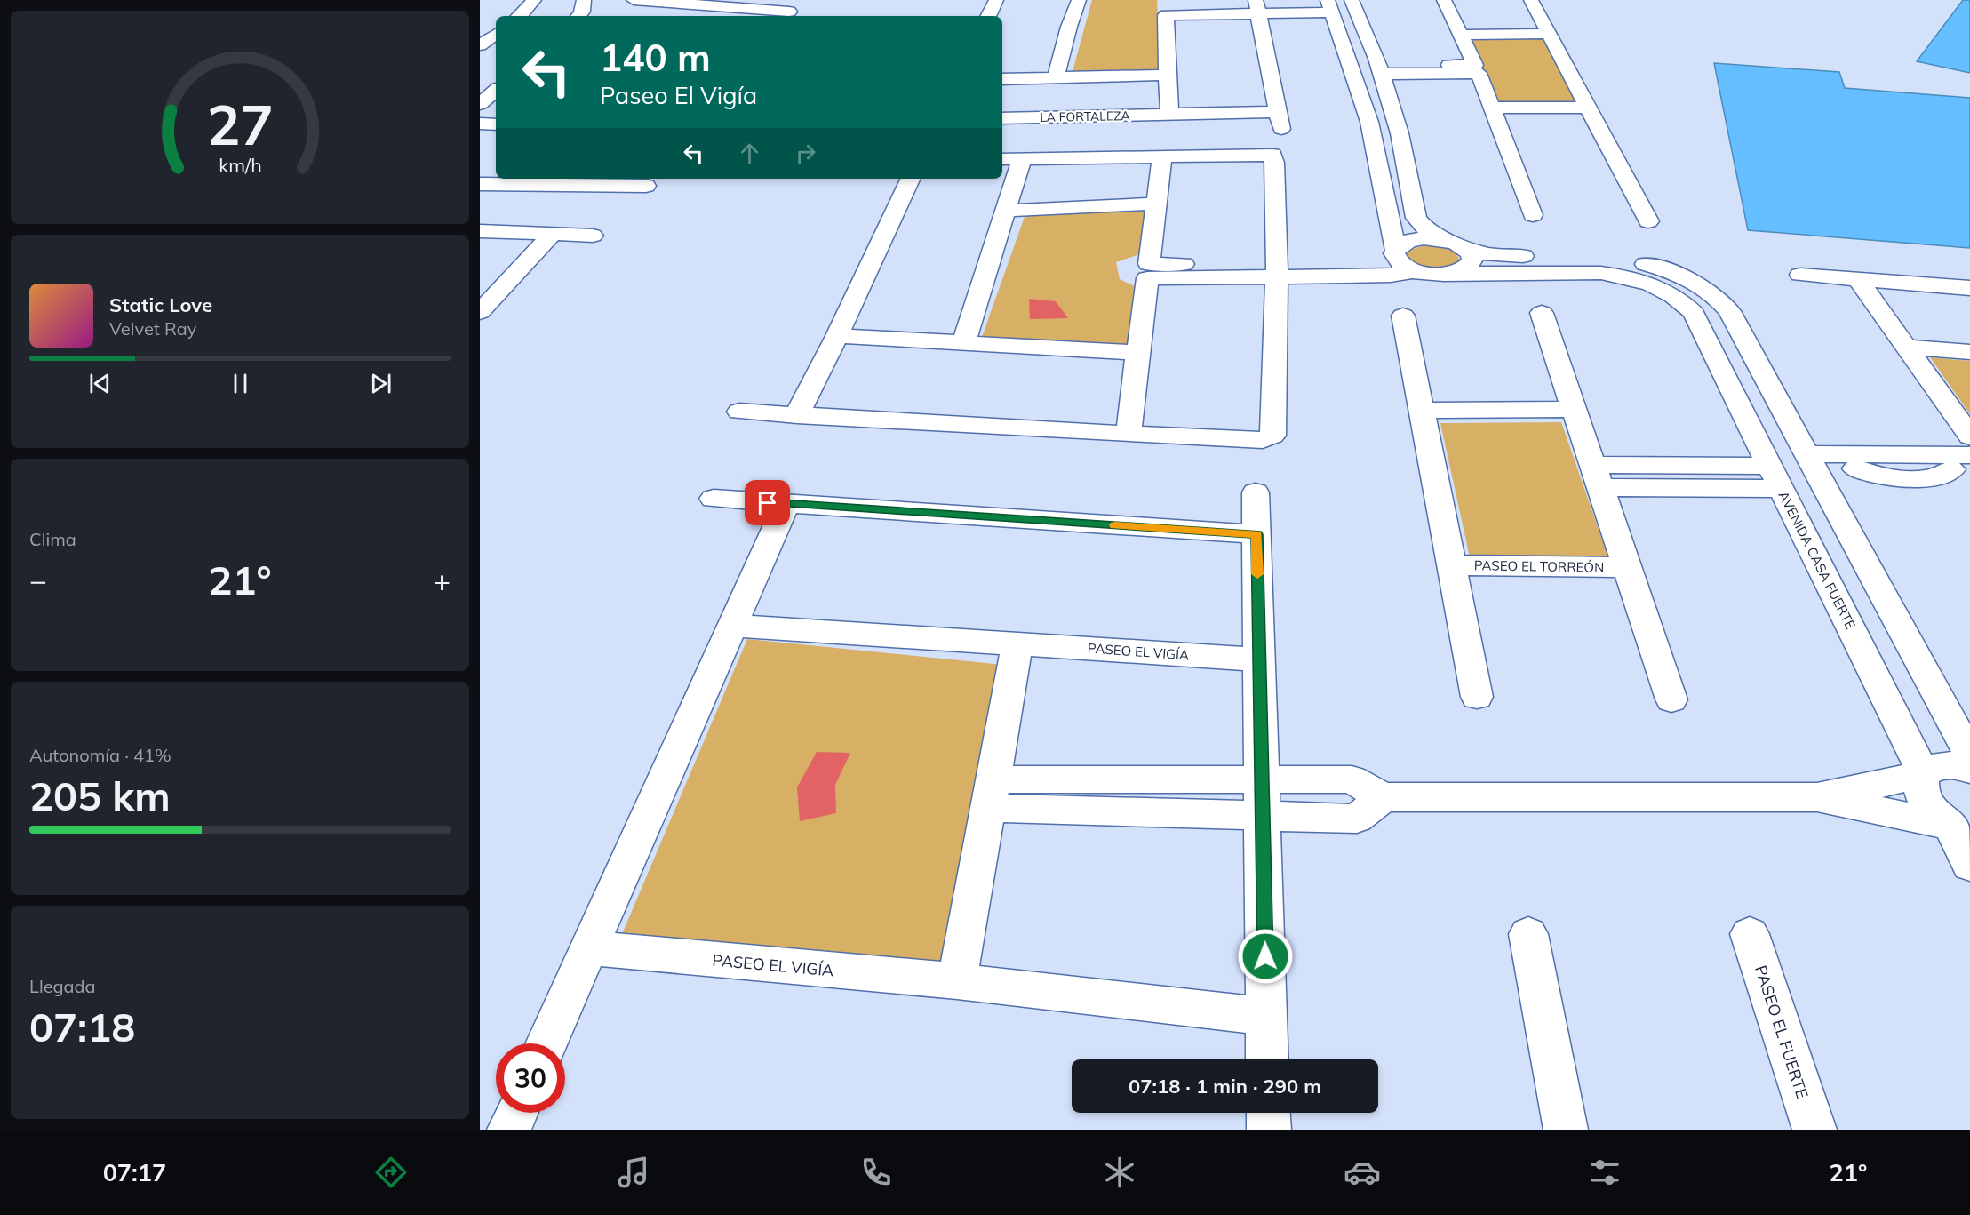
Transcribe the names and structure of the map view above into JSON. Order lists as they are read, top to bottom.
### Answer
{
  "streets": {
    "street": [
      "LA FORTALEZA",
      "AVENIDA CASA FUERTE",
      "PASEO EL TORREÓN",
      "PASEO EL VIGÍA",
      "PASEO EL FUERTE"
    ]
  },
  "page": {
    "turn": ["140 m", "Paseo El Vigía"],
    "song": ["Static Love", "Velvet Ray"],
    "tile": [
      "Clima",
      ["Autonomía · 41%", "205 km"],
      ["Llegada", "07:18"]
    ],
    "heat": ["−", "21°", "+"],
    "limit": "30",
    "trip": "07:18 · 1 min · 290 m",
    "tabs": ["07:17", "21°"],
    "gauge": ["27", "km/h"]
  }
}
